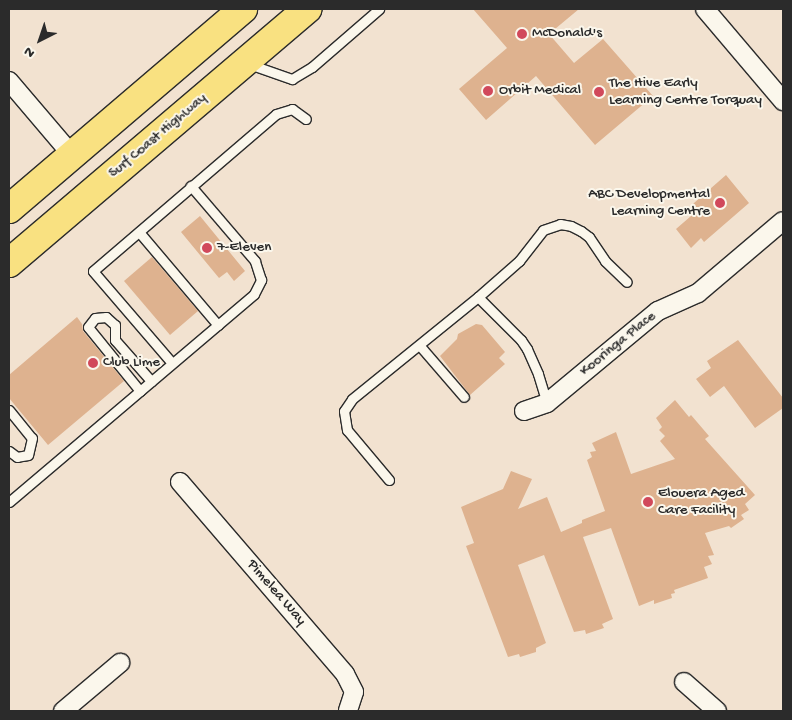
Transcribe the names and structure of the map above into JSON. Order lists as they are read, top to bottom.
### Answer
{
  "streets": {
    "main road": ["Surf Coast Highway"],
    "street": ["Kooringa Place", "Pimelea Way"]
  },
  "places": [
    "McDonald's",
    "Orbit Medical",
    "The Hive Early Learning Centre Torquay",
    "ABC Developmental Learning Centre",
    "7-Eleven",
    "Club Lime",
    "Elouera Aged Care Facility"
  ],
  "north": "bottom left"
}
